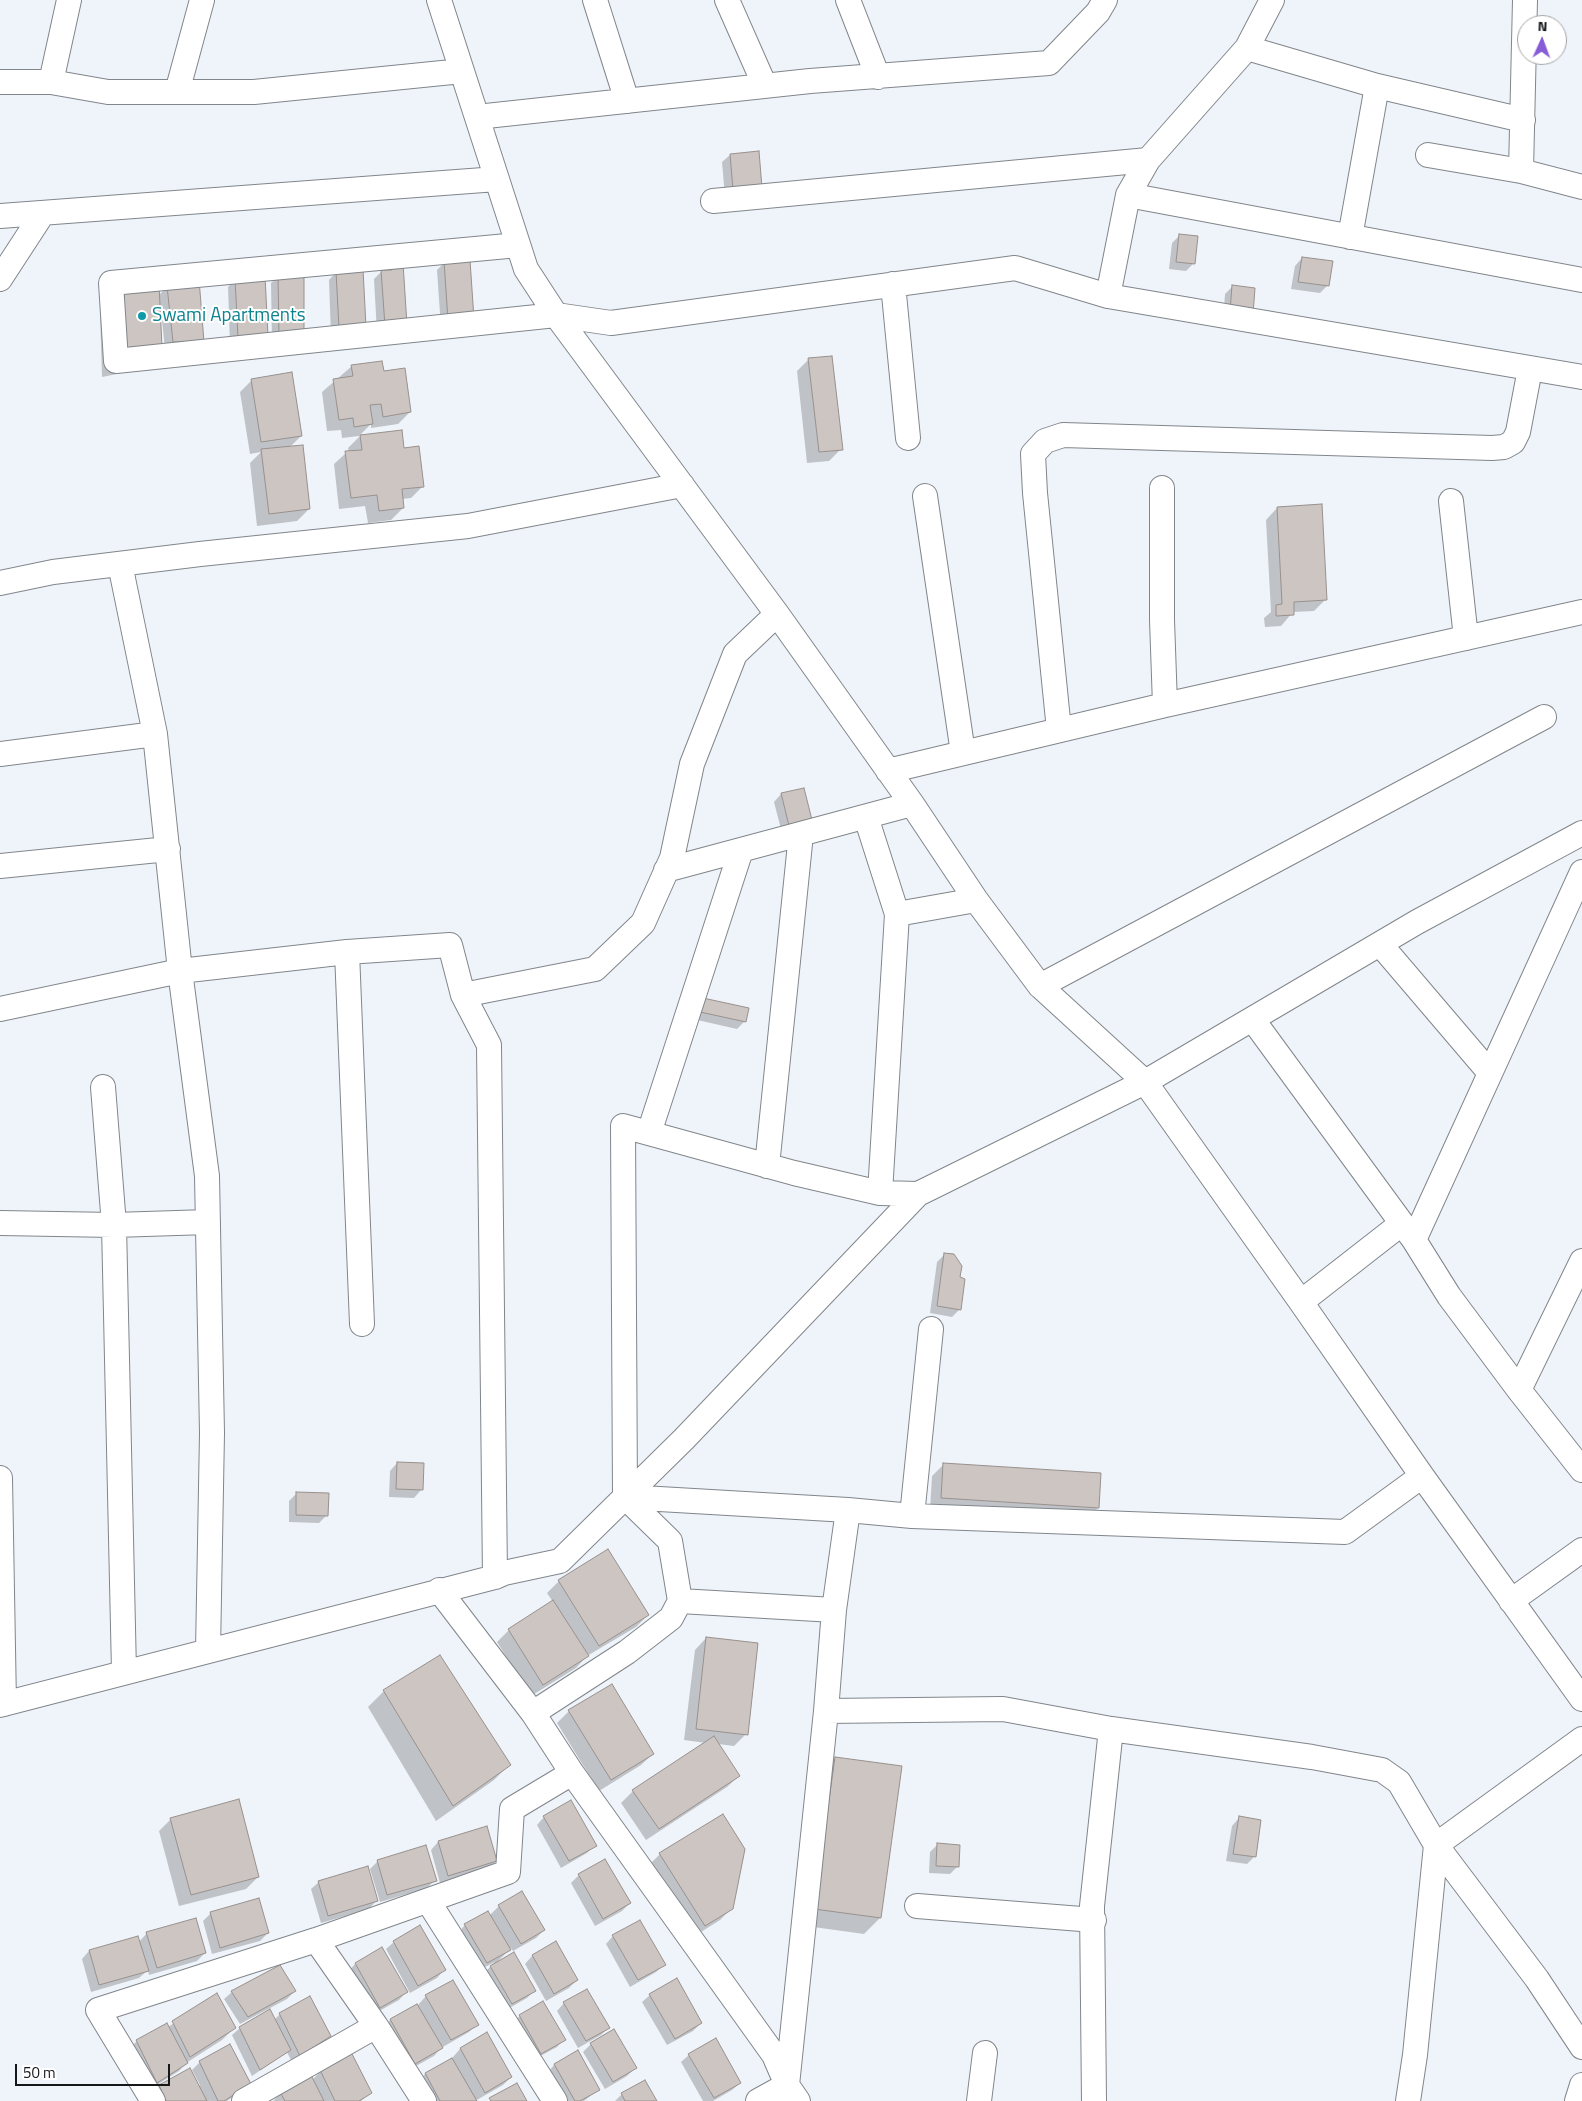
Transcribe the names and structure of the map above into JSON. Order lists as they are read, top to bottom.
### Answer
{
  "places": ["Swami Apartments"],
  "scale_bar": "50 m",
  "north": "top"
}
